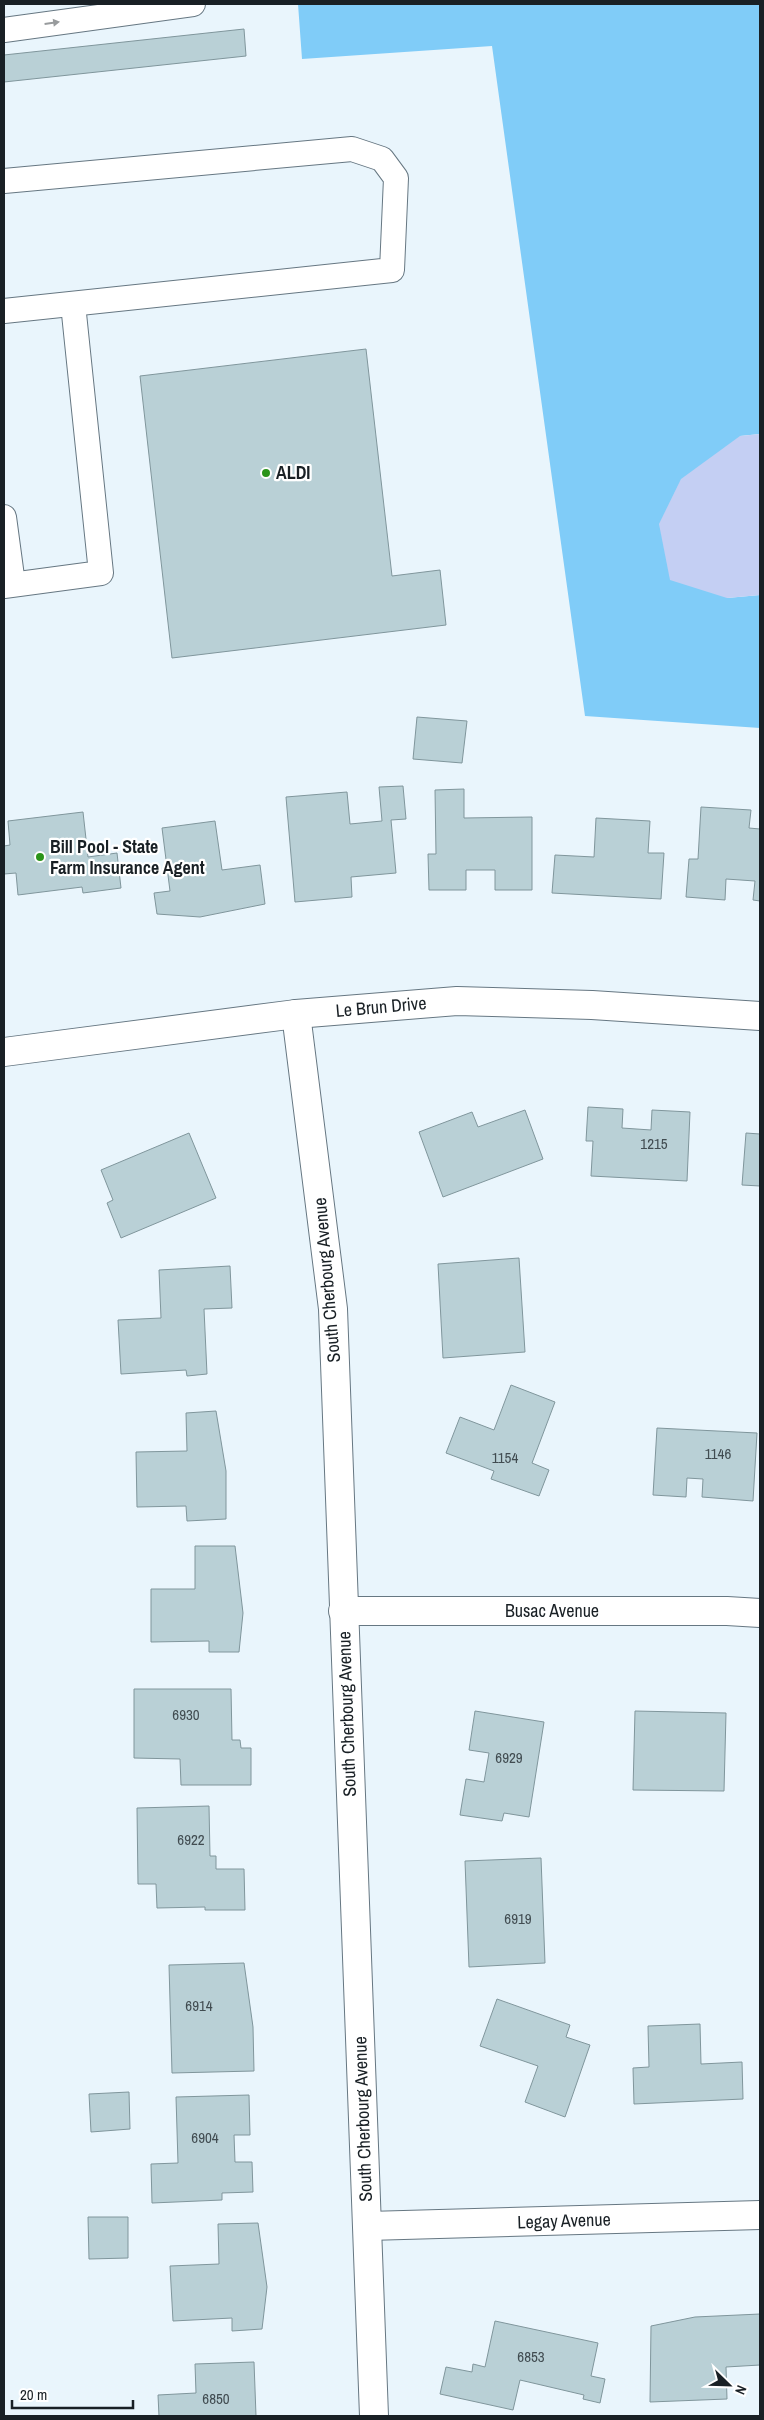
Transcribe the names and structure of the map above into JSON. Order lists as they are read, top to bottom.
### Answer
{
  "streets": {
    "street": [
      "Le Brun Drive",
      "South Cherbourg Avenue",
      "Busac Avenue",
      "Legay Avenue"
    ]
  },
  "crossings": [
    ["Le Brun Drive", "South Cherbourg Avenue"],
    ["South Cherbourg Avenue", "Busac Avenue"],
    ["South Cherbourg Avenue", "Legay Avenue"]
  ],
  "places": ["ALDI", "Bill Pool - State Farm Insurance Agent"],
  "house_numbers": [
    "1215",
    "1146",
    "1154",
    "6930",
    "6929",
    "6922",
    "6919",
    "6914",
    "6904",
    "6853",
    "6850"
  ],
  "scale_bar": "20 m",
  "north": "bottom right"
}
